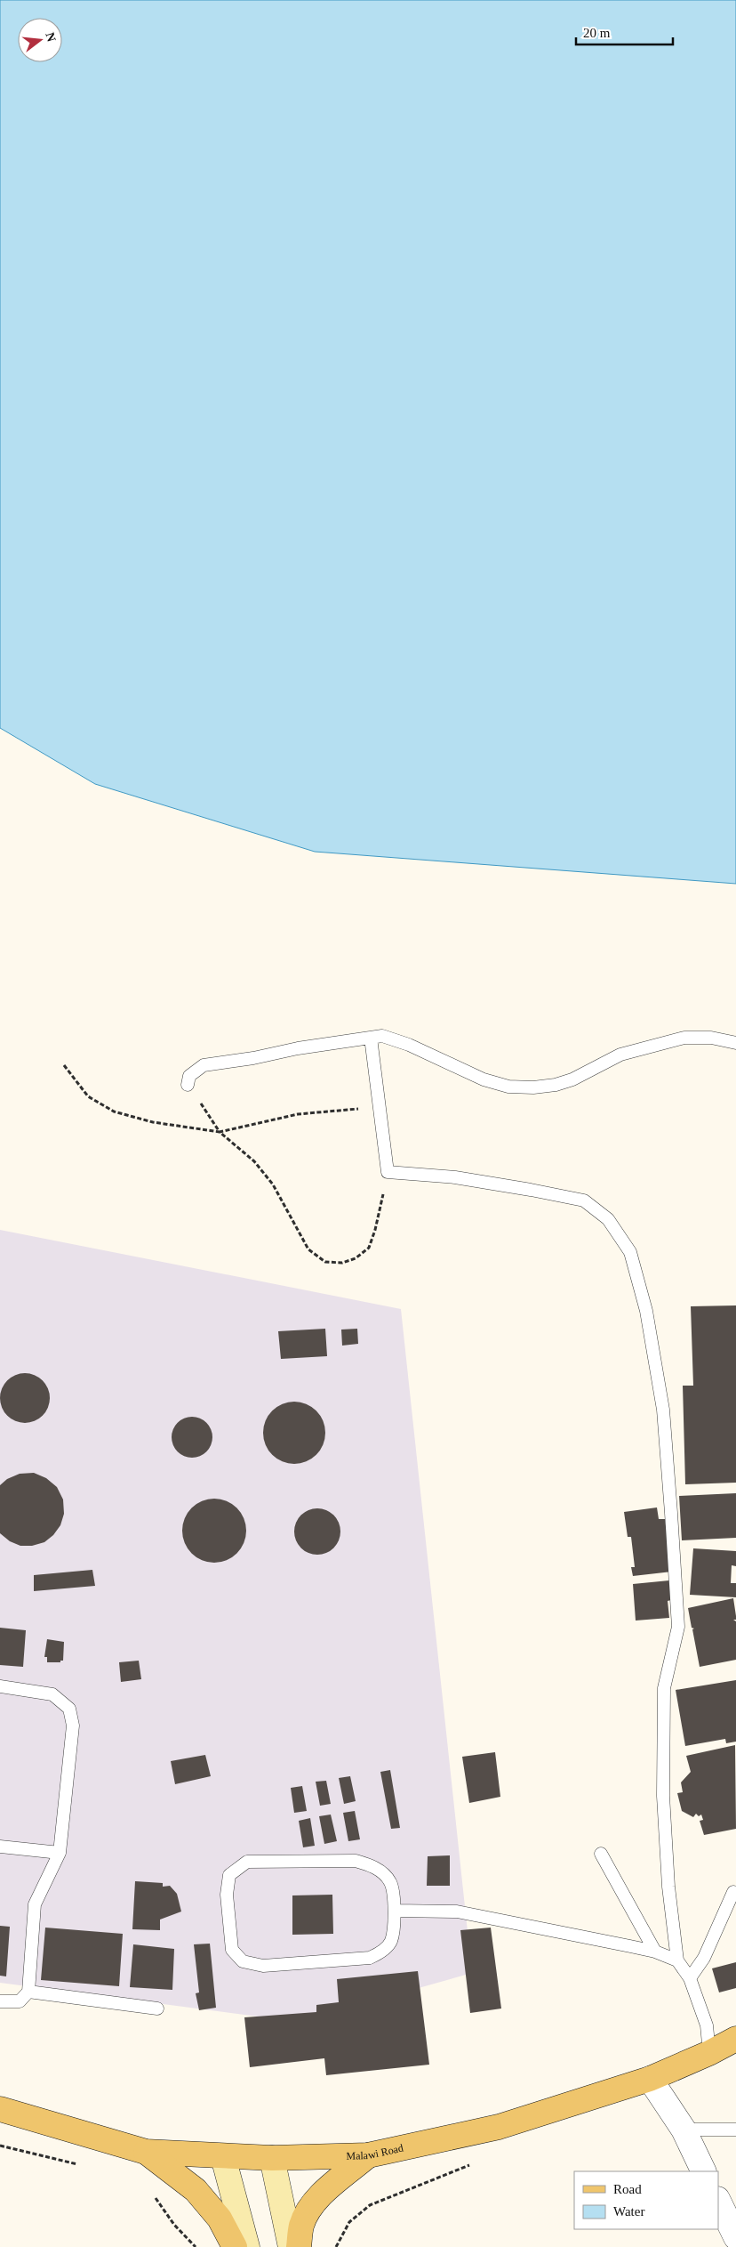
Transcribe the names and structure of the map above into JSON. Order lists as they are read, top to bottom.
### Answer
{
  "streets": {
    "main road": ["Malawi Road"]
  },
  "legend": ["Road", "Water"],
  "scale_bar": "20 m",
  "north": "right"
}
